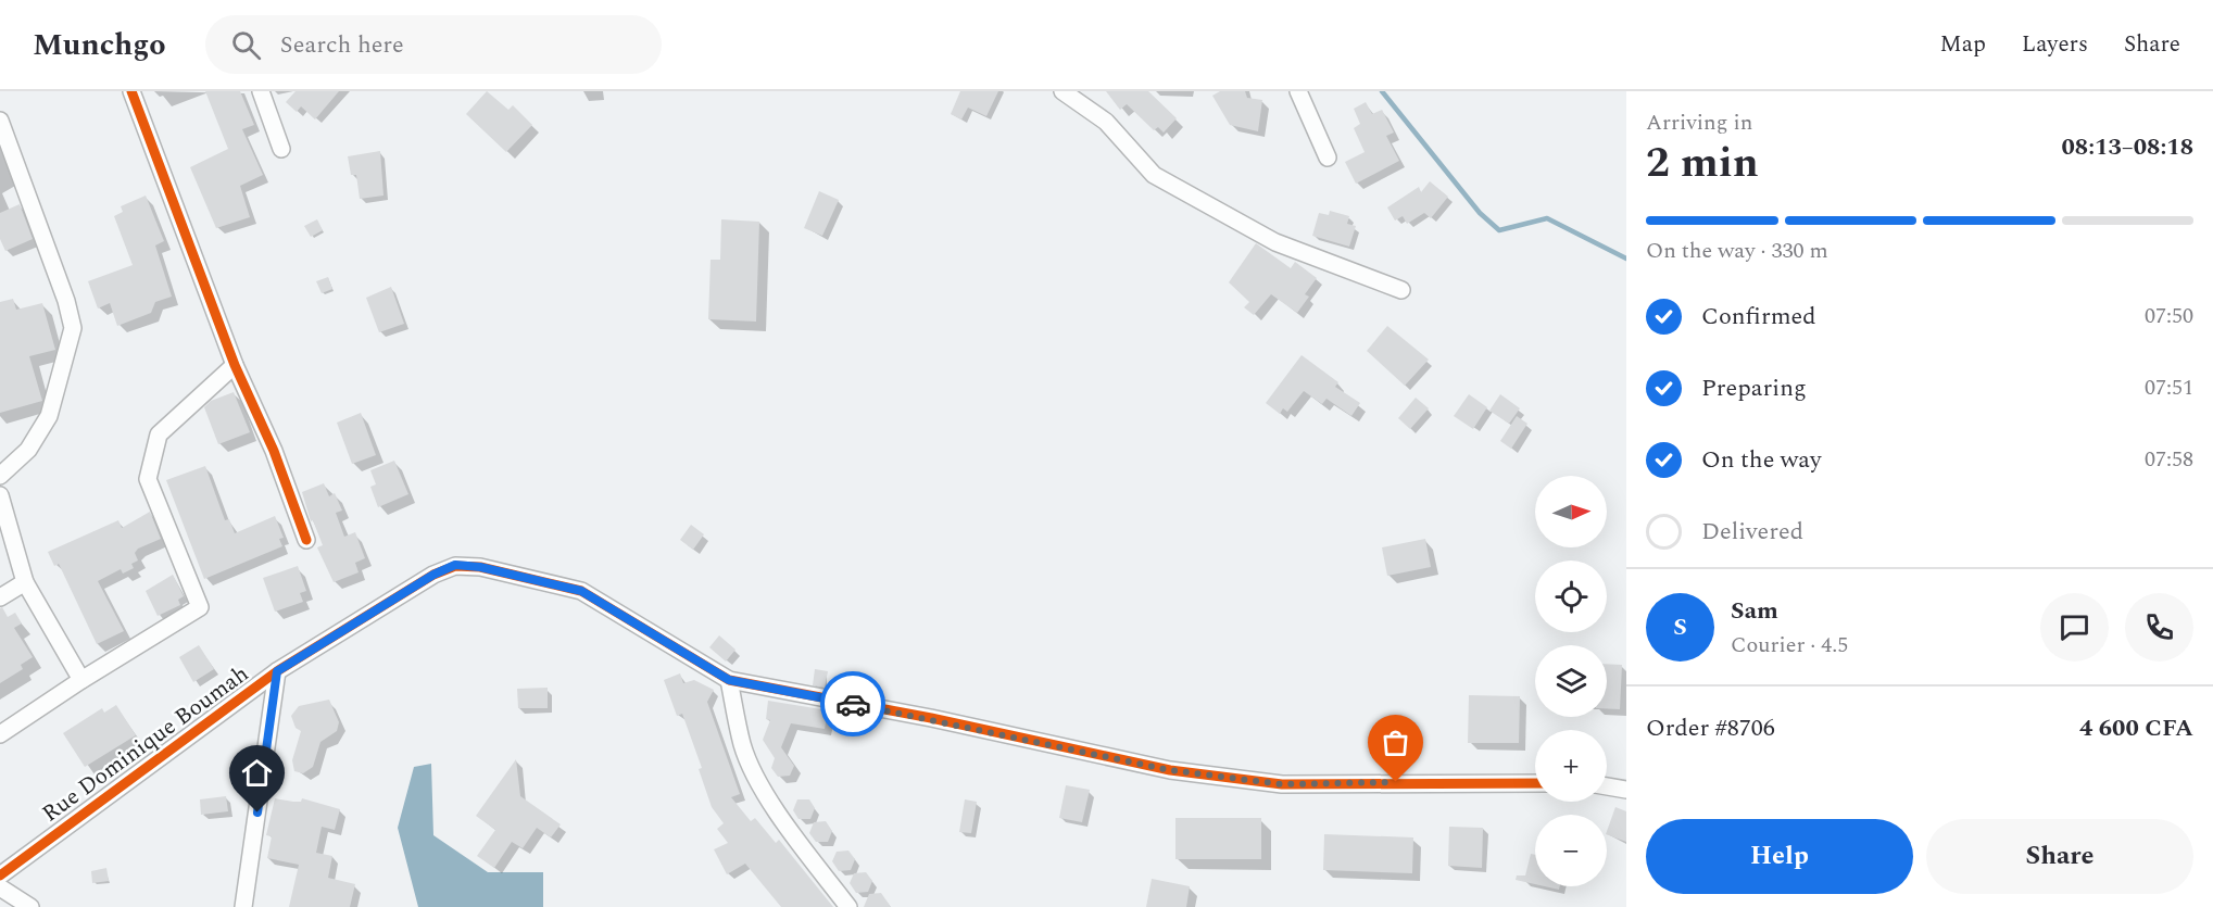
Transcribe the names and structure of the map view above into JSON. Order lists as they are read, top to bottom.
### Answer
{
  "streets": {
    "street": ["Rue Dominique Boumah"]
  },
  "north": "right",
  "page": {
    "header": "Munchgo",
    "search": "Search here",
    "nav": ["Map", "Layers", "Share"],
    "heading": ["2 min", "Arriving in", "08:13–08:18"],
    "panel": [
      "Sam",
      "Courier · 4.5",
      "Order #8706",
      "4 600 CFA"
    ],
    "bar": "On the way · 330 m",
    "list": [
      ["Confirmed", "07:50"],
      ["Preparing", "07:51"],
      ["On the way", "07:58"],
      "Delivered"
    ],
    "map_buttons": ["+", "−"],
    "round": "S",
    "buttons": ["Help", "Share"]
  }
}
